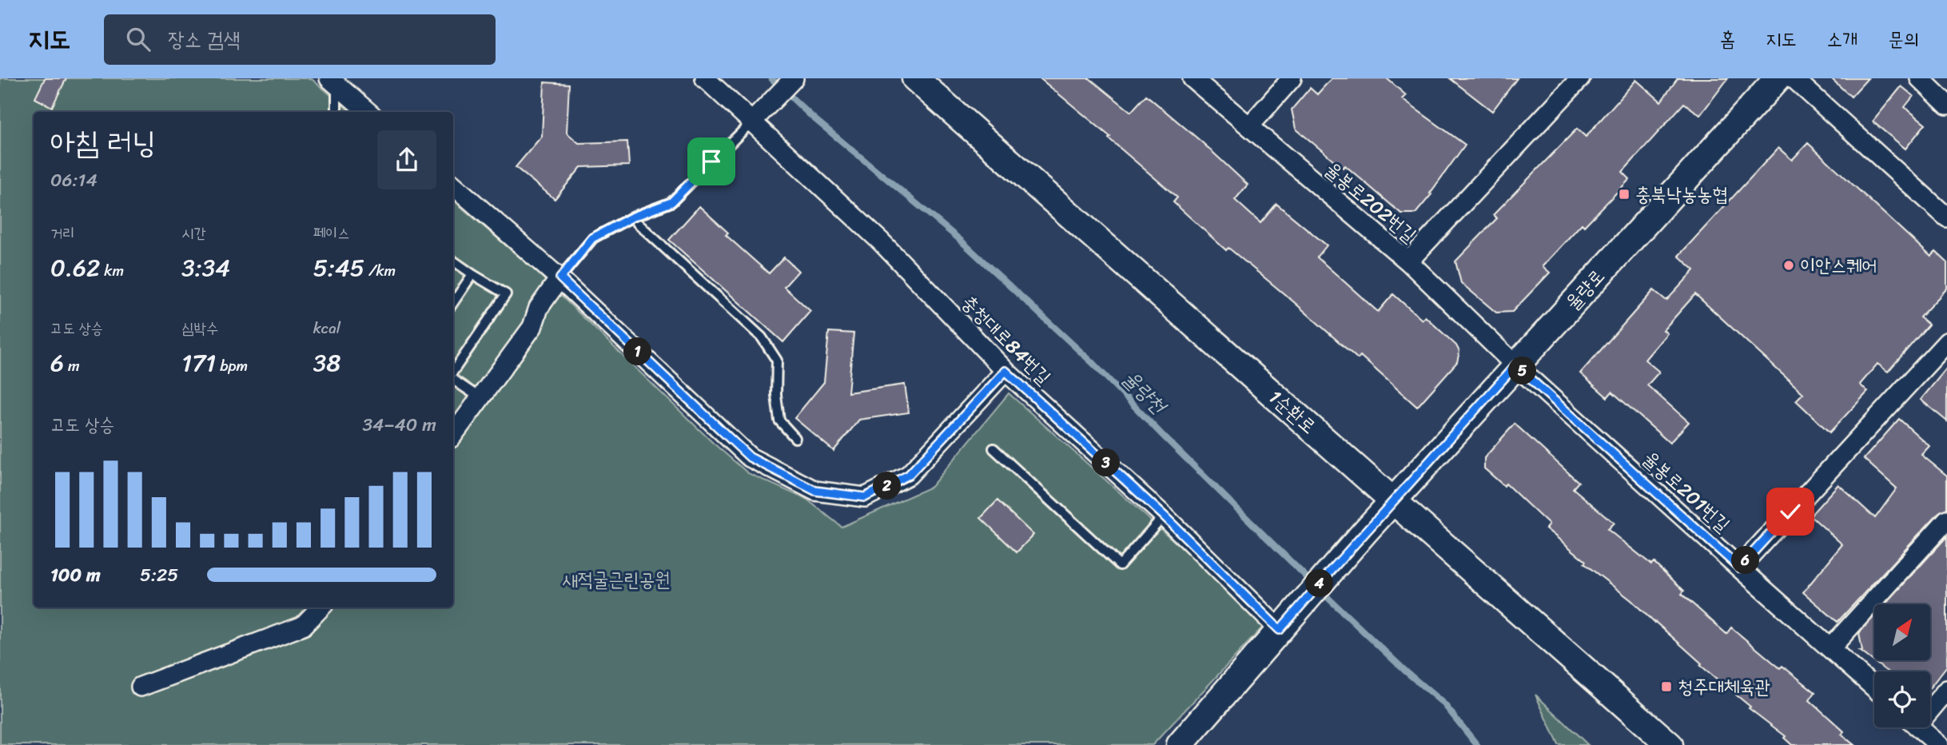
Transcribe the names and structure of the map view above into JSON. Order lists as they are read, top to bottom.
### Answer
{
  "streets": {
    "main road": ["율량로", "1순환로"],
    "street": ["율봉로202번길", "충청대로84번길", "율봉로201번길"]
  },
  "crossings": [
    ["율봉로202번길", "율량로"],
    ["율봉로202번길", "율봉로201번길"],
    ["율량로", "충청대로84번길"],
    ["율량로", "1순환로"],
    ["율량로", "율봉로201번길"]
  ],
  "water": ["율량천"],
  "parks": ["새적굴근린공원"],
  "places": {
    "transit": ["충북낙농농협", "청주대체육관"],
    "other": ["이안스퀘어"]
  },
  "north": "top right",
  "page": {
    "header": "지도",
    "search": "장소 검색",
    "nav": [
      "홈",
      "지도",
      "소개",
      "문의"
    ],
    "heading": ["아침 러닝", "06:14"],
    "stats": [
      ["거리", "0.62 km"],
      ["시간", "3:34"],
      ["페이스", "5:45 /km"],
      ["고도 상승", "6 m"],
      ["심박수", "171 bpm"],
      ["kcal", "38"]
    ],
    "pins": [
      "1",
      "5",
      "3",
      "2",
      "6",
      "4"
    ],
    "chart": ["고도 상승", "34–40 m"],
    "list": [
      {
        "name": "100 m",
        "note": "5:25"
      }
    ]
  }
}
